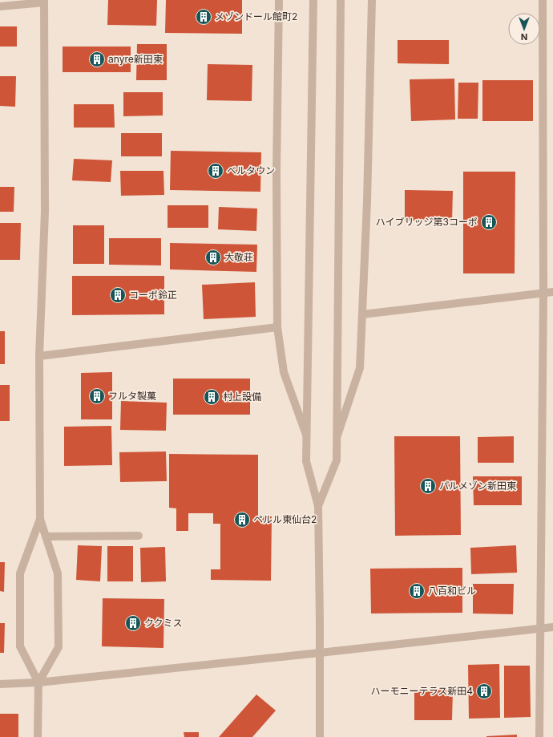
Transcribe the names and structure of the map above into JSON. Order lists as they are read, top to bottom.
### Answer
{
  "places": {
    "building": [
      "メゾンドール館町2",
      "anyre新田東",
      "ベルタウン",
      "ハイブリッジ第3コーポ",
      "大敬荘",
      "コーポ鈴正",
      "フルタ製菓",
      "村上設備",
      "パルメゾン新田東",
      "ペルル東仙台2",
      "八百和ビル",
      "ククミス",
      "ハーモニーテラス新田4"
    ]
  },
  "north": "bottom"
}
